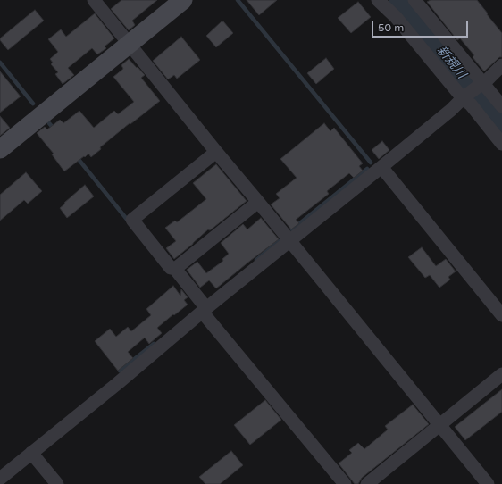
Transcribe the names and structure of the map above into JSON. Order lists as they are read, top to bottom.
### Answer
{
  "water": ["新規川"],
  "scale_bar": "50 m"
}
